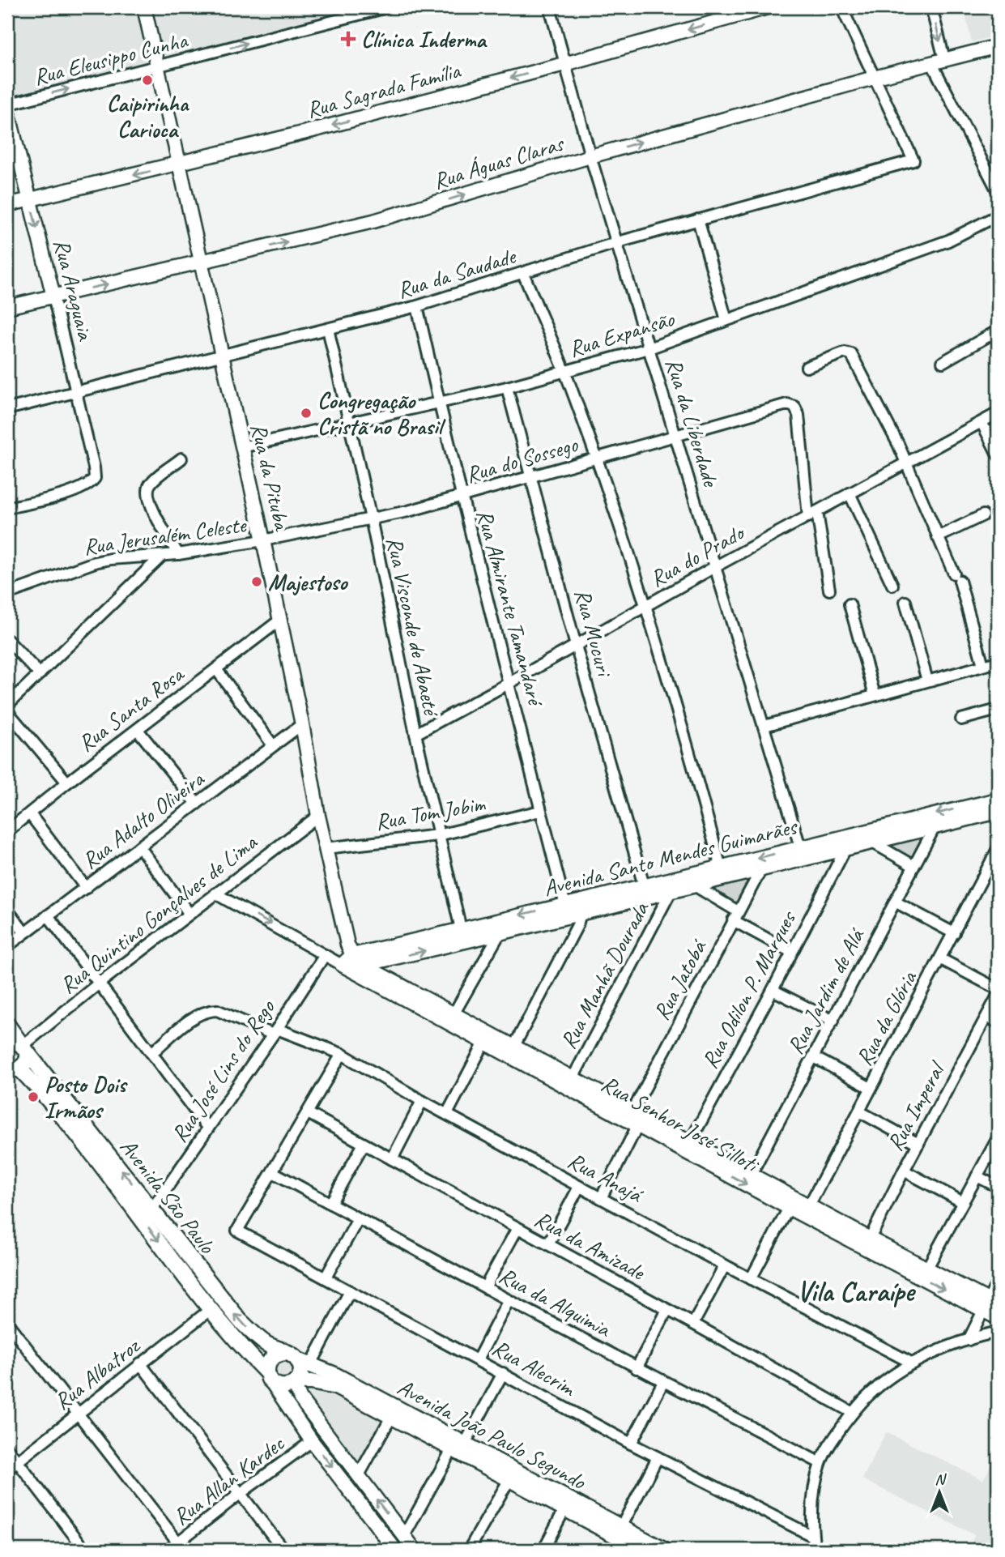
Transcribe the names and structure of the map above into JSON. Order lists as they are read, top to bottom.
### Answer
{
  "streets": {
    "main road": ["Avenida São Paulo", "Avenida João Paulo Segundo"],
    "street": [
      "Rua Eleusippo Cunha",
      "Rua Sagrada Família",
      "Rua Águas Claras",
      "Rua da Saudade",
      "Rua Araguaia",
      "Rua Expansão",
      "Rua da Liberdade",
      "Rua do Sossego",
      "Rua da Pituba",
      "Rua Jerusalém Celeste",
      "Rua do Prado",
      "Rua Almirante Tamandaré",
      "Rua Visconde de Abaeté",
      "Rua Mucuri",
      "Rua Santa Rosa",
      "Rua Tom Jobim",
      "Rua Adalto Oliveira",
      "Avenida Santo Mendes Guimarães",
      "Rua Quintino Gonçalves de Lima",
      "Rua Manhã Dourada",
      "Rua Jatobá",
      "Rua Odilon P. Marques",
      "Rua Jardim de Alá",
      "Rua da Glória",
      "Rua José Lins do Rego",
      "Rua Imperal",
      "Rua Senhor José Silloti",
      "Rua Anajá",
      "Rua da Amizade",
      "Rua da Alquimia",
      "Rua Alecrim",
      "Rua Albatroz",
      "Rua Allan Kardec"
    ]
  },
  "crossings": [
    ["Rua Eleusippo Cunha", "Rua Araguaia"],
    ["Rua Eleusippo Cunha", "Rua da Pituba"],
    ["Rua Sagrada Família", "Rua Araguaia"],
    ["Rua Sagrada Família", "Rua da Liberdade"],
    ["Rua Sagrada Família", "Rua da Pituba"],
    ["Rua Águas Claras", "Rua da Saudade"],
    ["Rua Águas Claras", "Rua Araguaia"],
    ["Rua Águas Claras", "Rua da Liberdade"],
    ["Rua Águas Claras", "Rua da Pituba"],
    ["Rua da Saudade", "Rua Araguaia"],
    ["Rua da Saudade", "Rua da Liberdade"],
    ["Rua da Saudade", "Rua da Pituba"],
    ["Rua da Saudade", "Rua Almirante Tamandaré"],
    ["Rua da Saudade", "Rua Visconde de Abaeté"],
    ["Rua Expansão", "Rua da Liberdade"],
    ["Rua Expansão", "Rua da Pituba"],
    ["Rua Expansão", "Rua Almirante Tamandaré"],
    ["Rua Expansão", "Rua Visconde de Abaeté"],
    ["Rua Expansão", "Rua Mucuri"],
    ["Rua da Liberdade", "Rua do Sossego"],
    ["Rua da Liberdade", "Rua do Prado"],
    ["Rua da Liberdade", "Avenida Santo Mendes Guimarães"],
    ["Rua do Sossego", "Rua da Pituba"],
    ["Rua do Sossego", "Rua Jerusalém Celeste"],
    ["Rua do Sossego", "Rua do Prado"],
    ["Rua do Sossego", "Rua Almirante Tamandaré"],
    ["Rua do Sossego", "Rua Visconde de Abaeté"],
    ["Rua do Sossego", "Rua Mucuri"],
    ["Rua da Pituba", "Rua Jerusalém Celeste"],
    ["Rua da Pituba", "Rua Santa Rosa"],
    ["Rua da Pituba", "Rua Tom Jobim"],
    ["Rua da Pituba", "Rua Adalto Oliveira"],
    ["Rua da Pituba", "Avenida Santo Mendes Guimarães"],
    ["Rua da Pituba", "Rua Quintino Gonçalves de Lima"],
    ["Rua do Prado", "Rua Almirante Tamandaré"],
    ["Rua do Prado", "Rua Visconde de Abaeté"],
    ["Rua do Prado", "Rua Mucuri"],
    ["Rua Almirante Tamandaré", "Rua Tom Jobim"],
    ["Rua Almirante Tamandaré", "Avenida Santo Mendes Guimarães"],
    ["Rua Visconde de Abaeté", "Rua Tom Jobim"],
    ["Rua Visconde de Abaeté", "Avenida Santo Mendes Guimarães"],
    ["Rua Mucuri", "Avenida Santo Mendes Guimarães"],
    ["Avenida Santo Mendes Guimarães", "Rua Manhã Dourada"],
    ["Avenida Santo Mendes Guimarães", "Rua Jatobá"],
    ["Avenida Santo Mendes Guimarães", "Rua Odilon P. Marques"],
    ["Avenida Santo Mendes Guimarães", "Rua Jardim de Alá"],
    ["Avenida Santo Mendes Guimarães", "Rua Senhor José Silloti"],
    ["Rua Quintino Gonçalves de Lima", "Avenida São Paulo"],
    ["Rua Manhã Dourada", "Rua Senhor José Silloti"],
    ["Rua Jatobá", "Rua Senhor José Silloti"],
    ["Rua Odilon P. Marques", "Rua Senhor José Silloti"],
    ["Rua Jardim de Alá", "Rua Senhor José Silloti"],
    ["Rua da Glória", "Rua Senhor José Silloti"],
    ["Rua José Lins do Rego", "Rua Anajá"],
    ["Rua José Lins do Rego", "Avenida São Paulo"],
    ["Rua Imperal", "Rua Senhor José Silloti"],
    ["Avenida São Paulo", "Rua Albatroz"],
    ["Avenida São Paulo", "Avenida João Paulo Segundo"],
    ["Avenida São Paulo", "Rua Allan Kardec"],
    ["Rua da Alquimia", "Rua Alecrim"]
  ],
  "one_way": ["Rua Eleusippo Cunha", "Rua Sagrada Família", "Rua Águas Claras"],
  "districts": ["Vila Caraípe"],
  "places": {
    "health": ["Clínica Inderma"],
    "other": [
      "Caipirinha Carioca",
      "Congregação Cristã no Brasil",
      "Majestoso",
      "Posto Dois Irmãos"
    ]
  },
  "north": "top"
}
